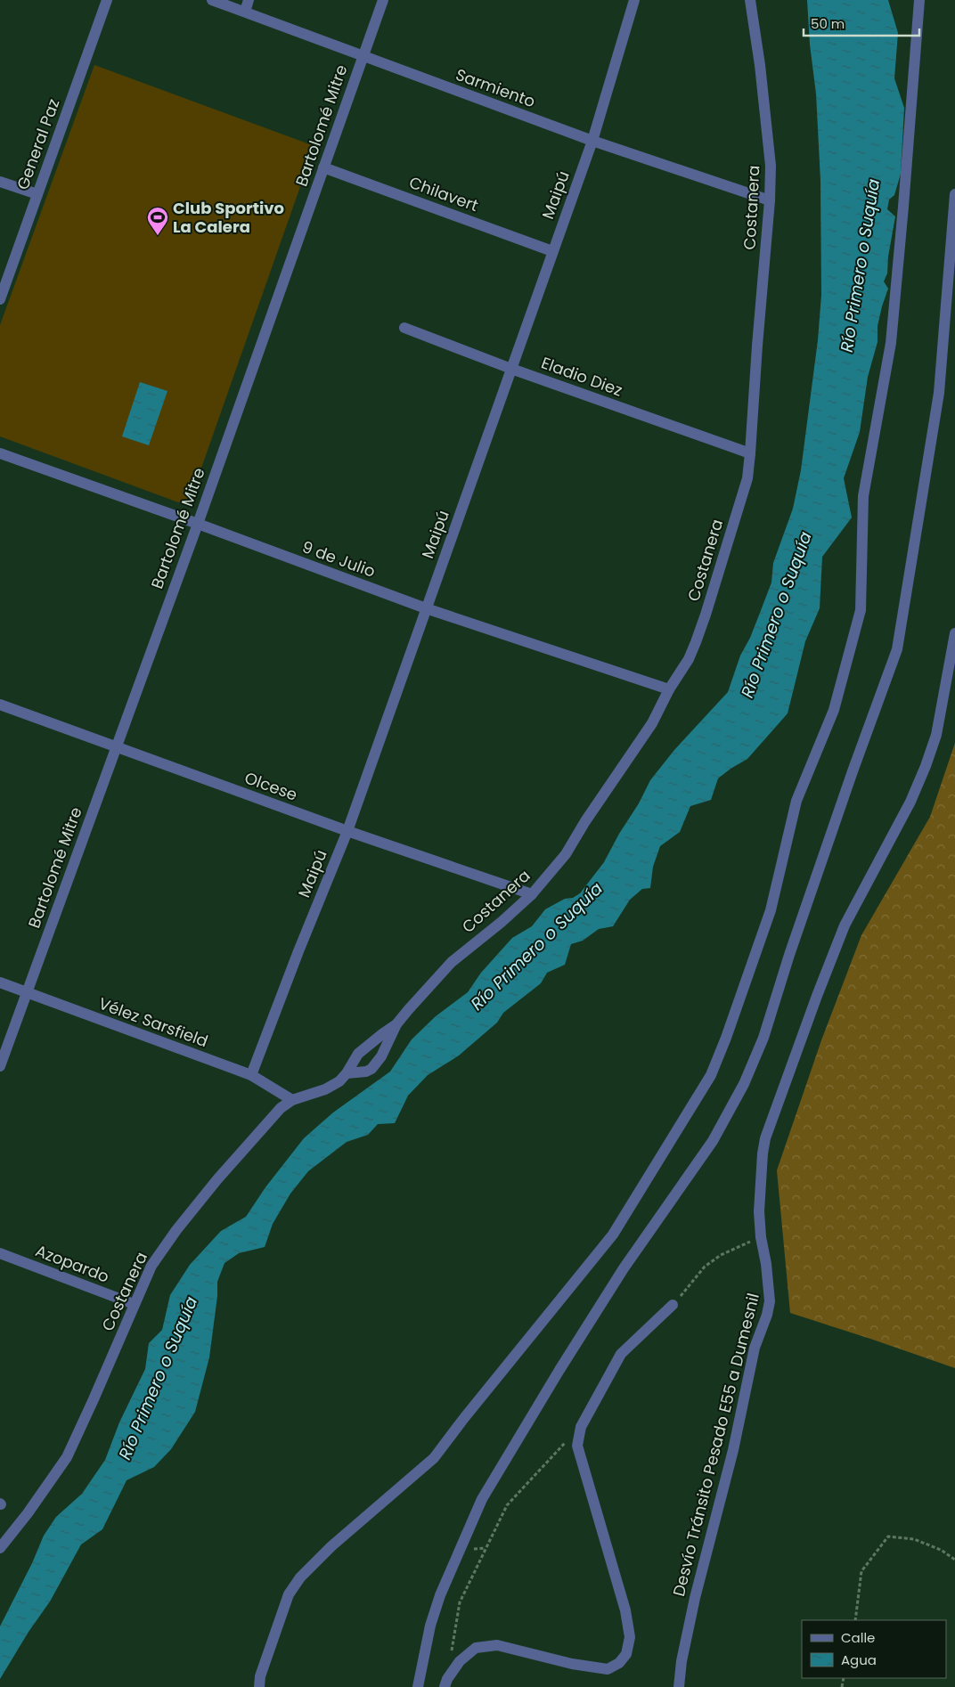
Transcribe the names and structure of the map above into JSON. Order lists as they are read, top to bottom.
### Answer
{
  "streets": {
    "street": [
      "Sarmiento",
      "Bartolomé Mitre",
      "General Paz",
      "Chilavert",
      "Maipú",
      "Costanera",
      "Eladio Diez",
      "9 de Julio",
      "Olcese",
      "Vélez Sarsfield",
      "Azopardo",
      "Desvío Tránsito Pesado E55 a Dumesnil"
    ]
  },
  "crossings": [
    ["Sarmiento", "Bartolomé Mitre"],
    ["Sarmiento", "Maipú"],
    ["Sarmiento", "Costanera"],
    ["Bartolomé Mitre", "Chilavert"],
    ["Bartolomé Mitre", "9 de Julio"],
    ["Bartolomé Mitre", "Olcese"],
    ["Bartolomé Mitre", "Vélez Sarsfield"],
    ["Chilavert", "Maipú"],
    ["Maipú", "Eladio Diez"],
    ["Maipú", "9 de Julio"],
    ["Maipú", "Olcese"],
    ["Maipú", "Vélez Sarsfield"],
    ["Costanera", "Eladio Diez"],
    ["Costanera", "9 de Julio"],
    ["Costanera", "Olcese"],
    ["Costanera", "Vélez Sarsfield"],
    ["Costanera", "Azopardo"]
  ],
  "water": ["Río Primero o Suquía"],
  "places": {
    "sports": ["Club Sportivo La Calera"]
  },
  "legend": ["Calle", "Agua"],
  "scale_bar": "50 m"
}
